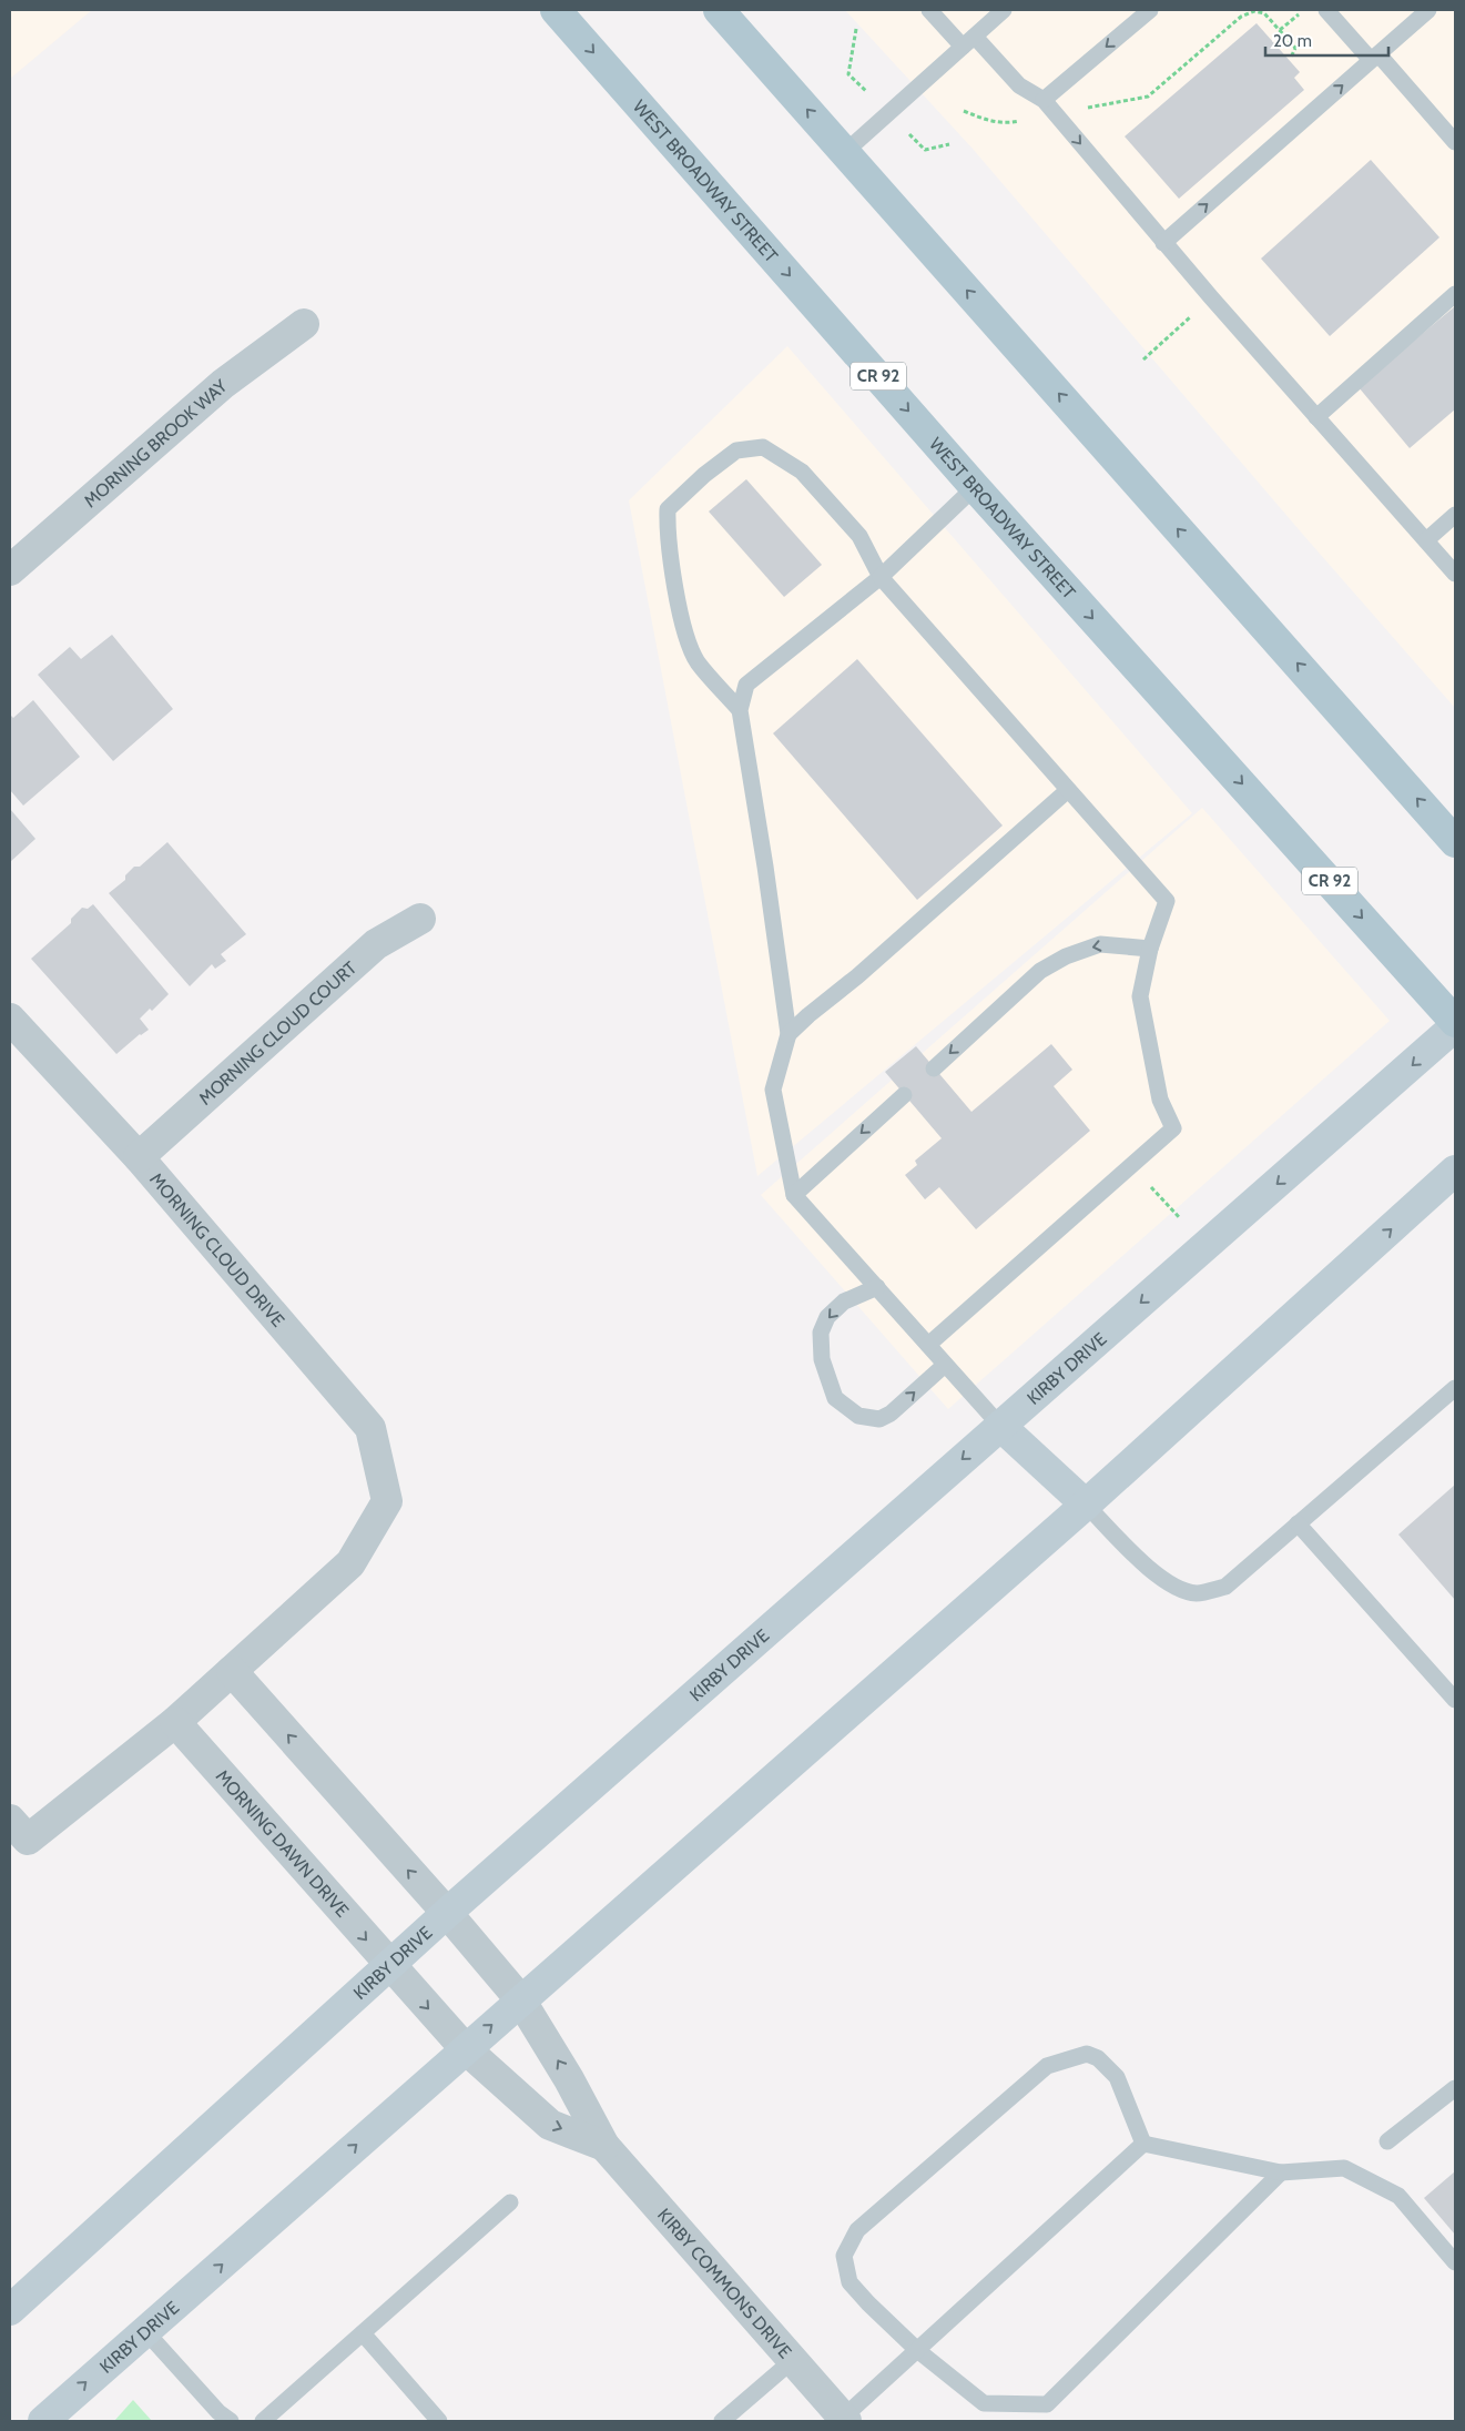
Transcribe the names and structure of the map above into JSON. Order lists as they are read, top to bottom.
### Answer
{
  "streets": {
    "main road": ["WEST BROADWAY STREET", "CR 92", "KIRBY DRIVE"],
    "street": [
      "MORNING BROOK WAY",
      "MORNING CLOUD COURT",
      "MORNING CLOUD DRIVE",
      "MORNING DAWN DRIVE",
      "KIRBY COMMONS DRIVE"
    ]
  },
  "crossings": [
    ["MORNING CLOUD COURT", "MORNING CLOUD DRIVE"],
    ["KIRBY DRIVE", "MORNING DAWN DRIVE"],
    ["KIRBY DRIVE", "KIRBY COMMONS DRIVE"],
    ["MORNING DAWN DRIVE", "KIRBY COMMONS DRIVE"]
  ],
  "scale_bar": "20 m"
}
